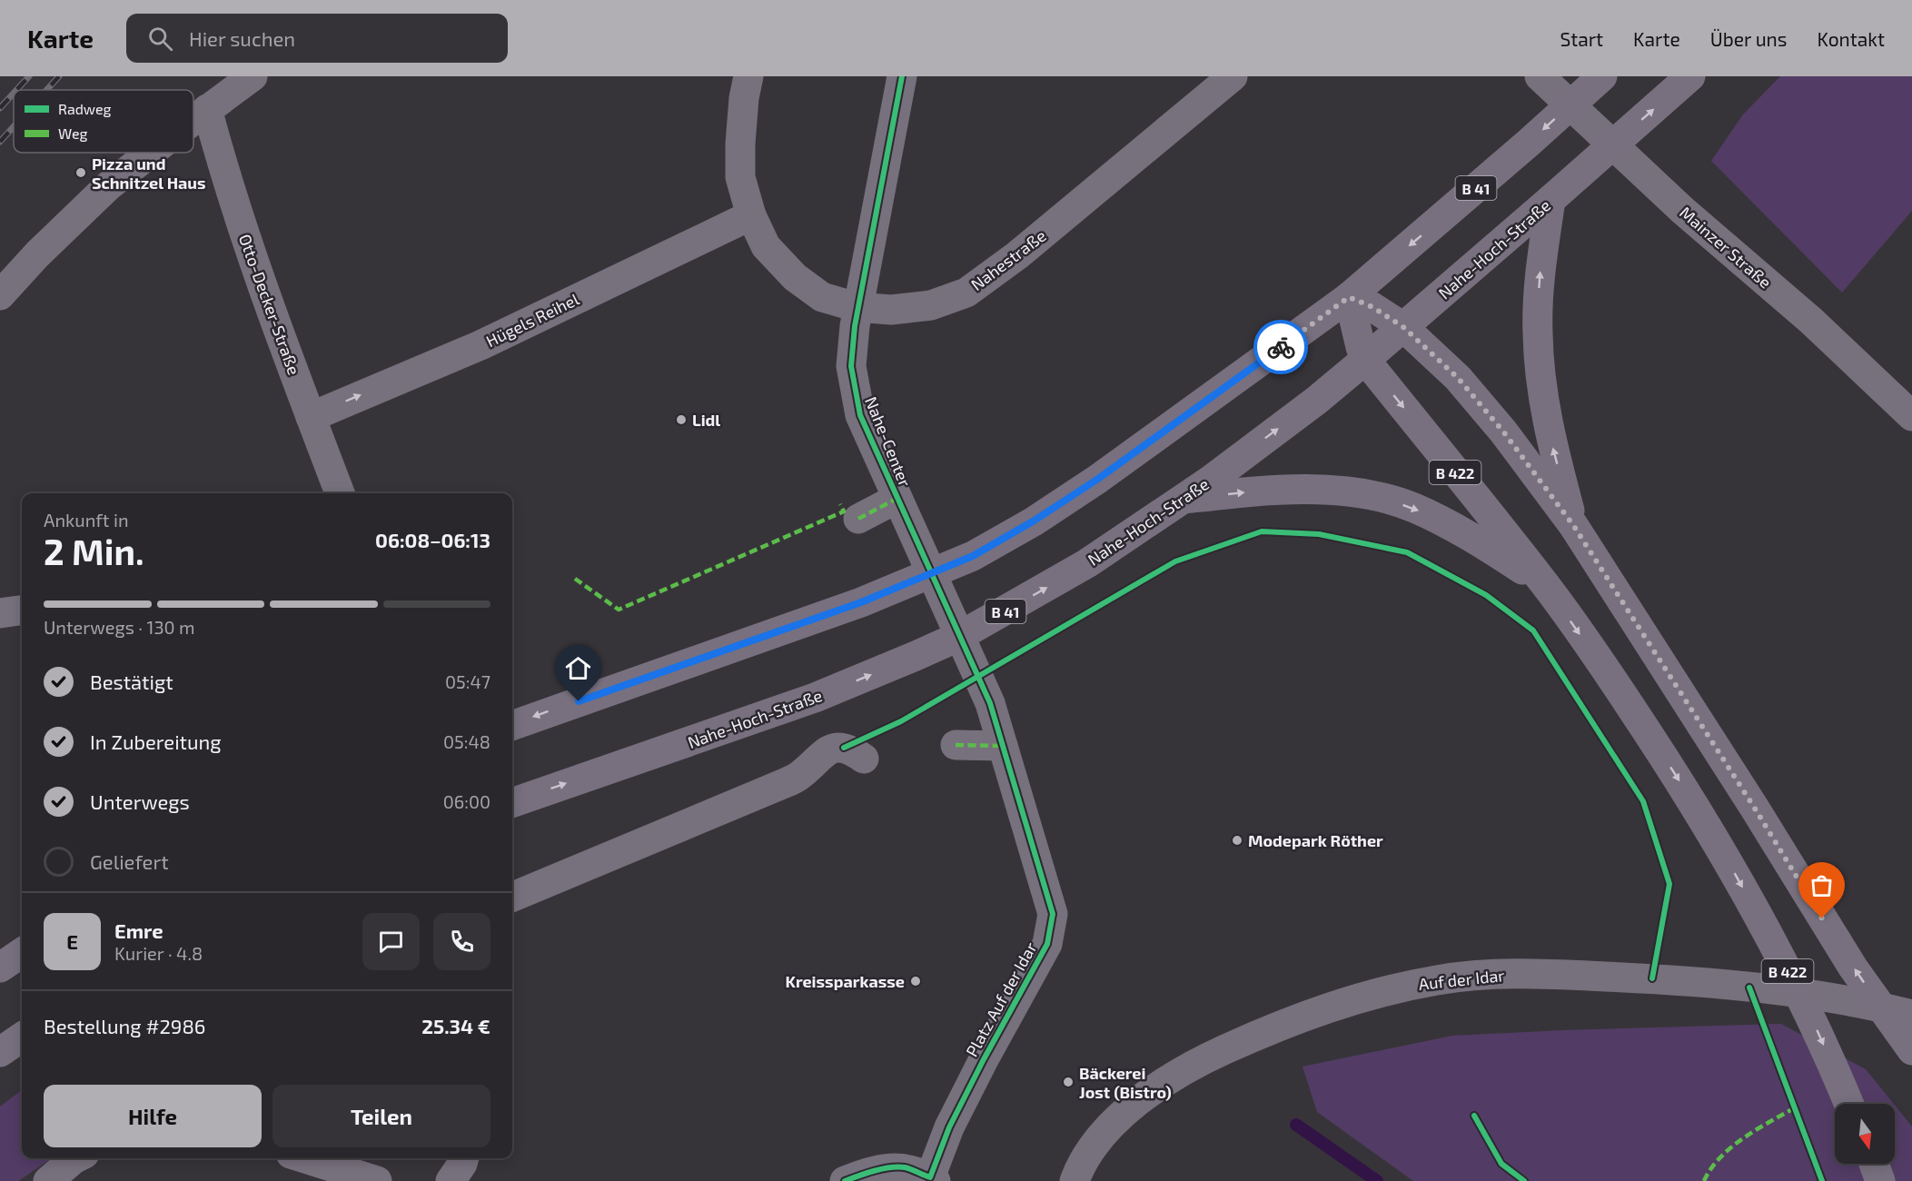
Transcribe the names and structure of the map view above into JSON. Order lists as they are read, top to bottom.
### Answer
{
  "streets": {
    "main road": ["B 41", "Nahe-Hoch-Straße", "B 422"],
    "street": [
      "Mainzer Straße",
      "Nahestraße",
      "Otto-Decker-Straße",
      "Hügels Reihel",
      "Nahe-Center",
      "Auf der Idar",
      "Platz Auf der Idar"
    ]
  },
  "crossings": [
    ["Nahe-Hoch-Straße", "B 422"],
    ["Nahestraße", "Hügels Reihel"],
    ["Otto-Decker-Straße", "Hügels Reihel"],
    ["Nahe-Center", "Platz Auf der Idar"]
  ],
  "one_way": ["Hügels Reihel"],
  "places": [
    "Pizza und Schnitzel Haus",
    "Lidl",
    "Modepark Röther",
    "Kreissparkasse",
    "Bäckerei Jost (Bistro)"
  ],
  "legend": ["Radweg", "Weg"],
  "north": "bottom",
  "page": {
    "header": "Karte",
    "search": "Hier suchen",
    "nav": [
      "Start",
      "Karte",
      "Über uns",
      "Kontakt"
    ],
    "heading": ["2 Min.", "Ankunft in", "06:08–06:13"],
    "panel": [
      "Emre",
      "Kurier · 4.8",
      "Bestellung #2986",
      "25.34 €"
    ],
    "bar": "Unterwegs · 130 m",
    "list": [
      ["Bestätigt", "05:47"],
      ["In Zubereitung", "05:48"],
      ["Unterwegs", "06:00"],
      "Geliefert"
    ],
    "round": "E",
    "buttons": ["Hilfe", "Teilen"]
  }
}
